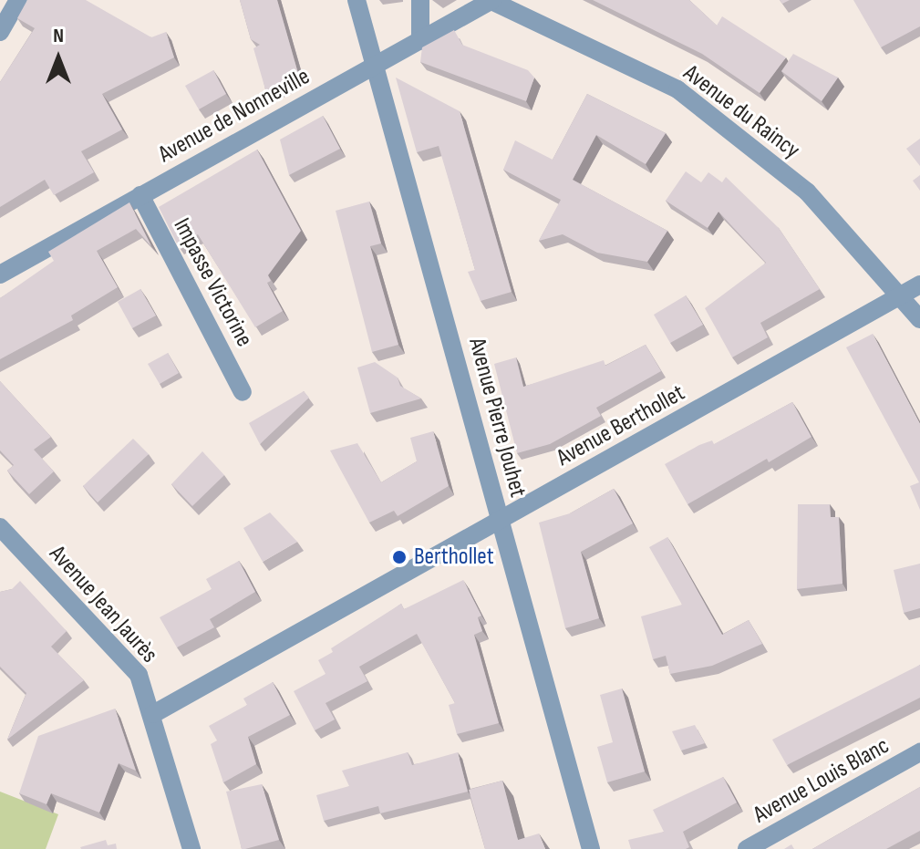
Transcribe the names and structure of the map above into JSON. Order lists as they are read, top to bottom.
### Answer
{
  "streets": {
    "street": [
      "Avenue du Raincy",
      "Avenue de Nonneville",
      "Impasse Victorine",
      "Avenue Pierre Jouhet",
      "Avenue Berthollet",
      "Avenue Jean Jaurès",
      "Avenue Louis Blanc"
    ]
  },
  "crossings": [
    ["Avenue du Raincy", "Avenue de Nonneville"],
    ["Avenue du Raincy", "Avenue Berthollet"],
    ["Avenue de Nonneville", "Impasse Victorine"],
    ["Avenue de Nonneville", "Avenue Pierre Jouhet"],
    ["Avenue Pierre Jouhet", "Avenue Berthollet"],
    ["Avenue Berthollet", "Avenue Jean Jaurès"]
  ],
  "places": ["Berthollet"],
  "north": "top"
}
